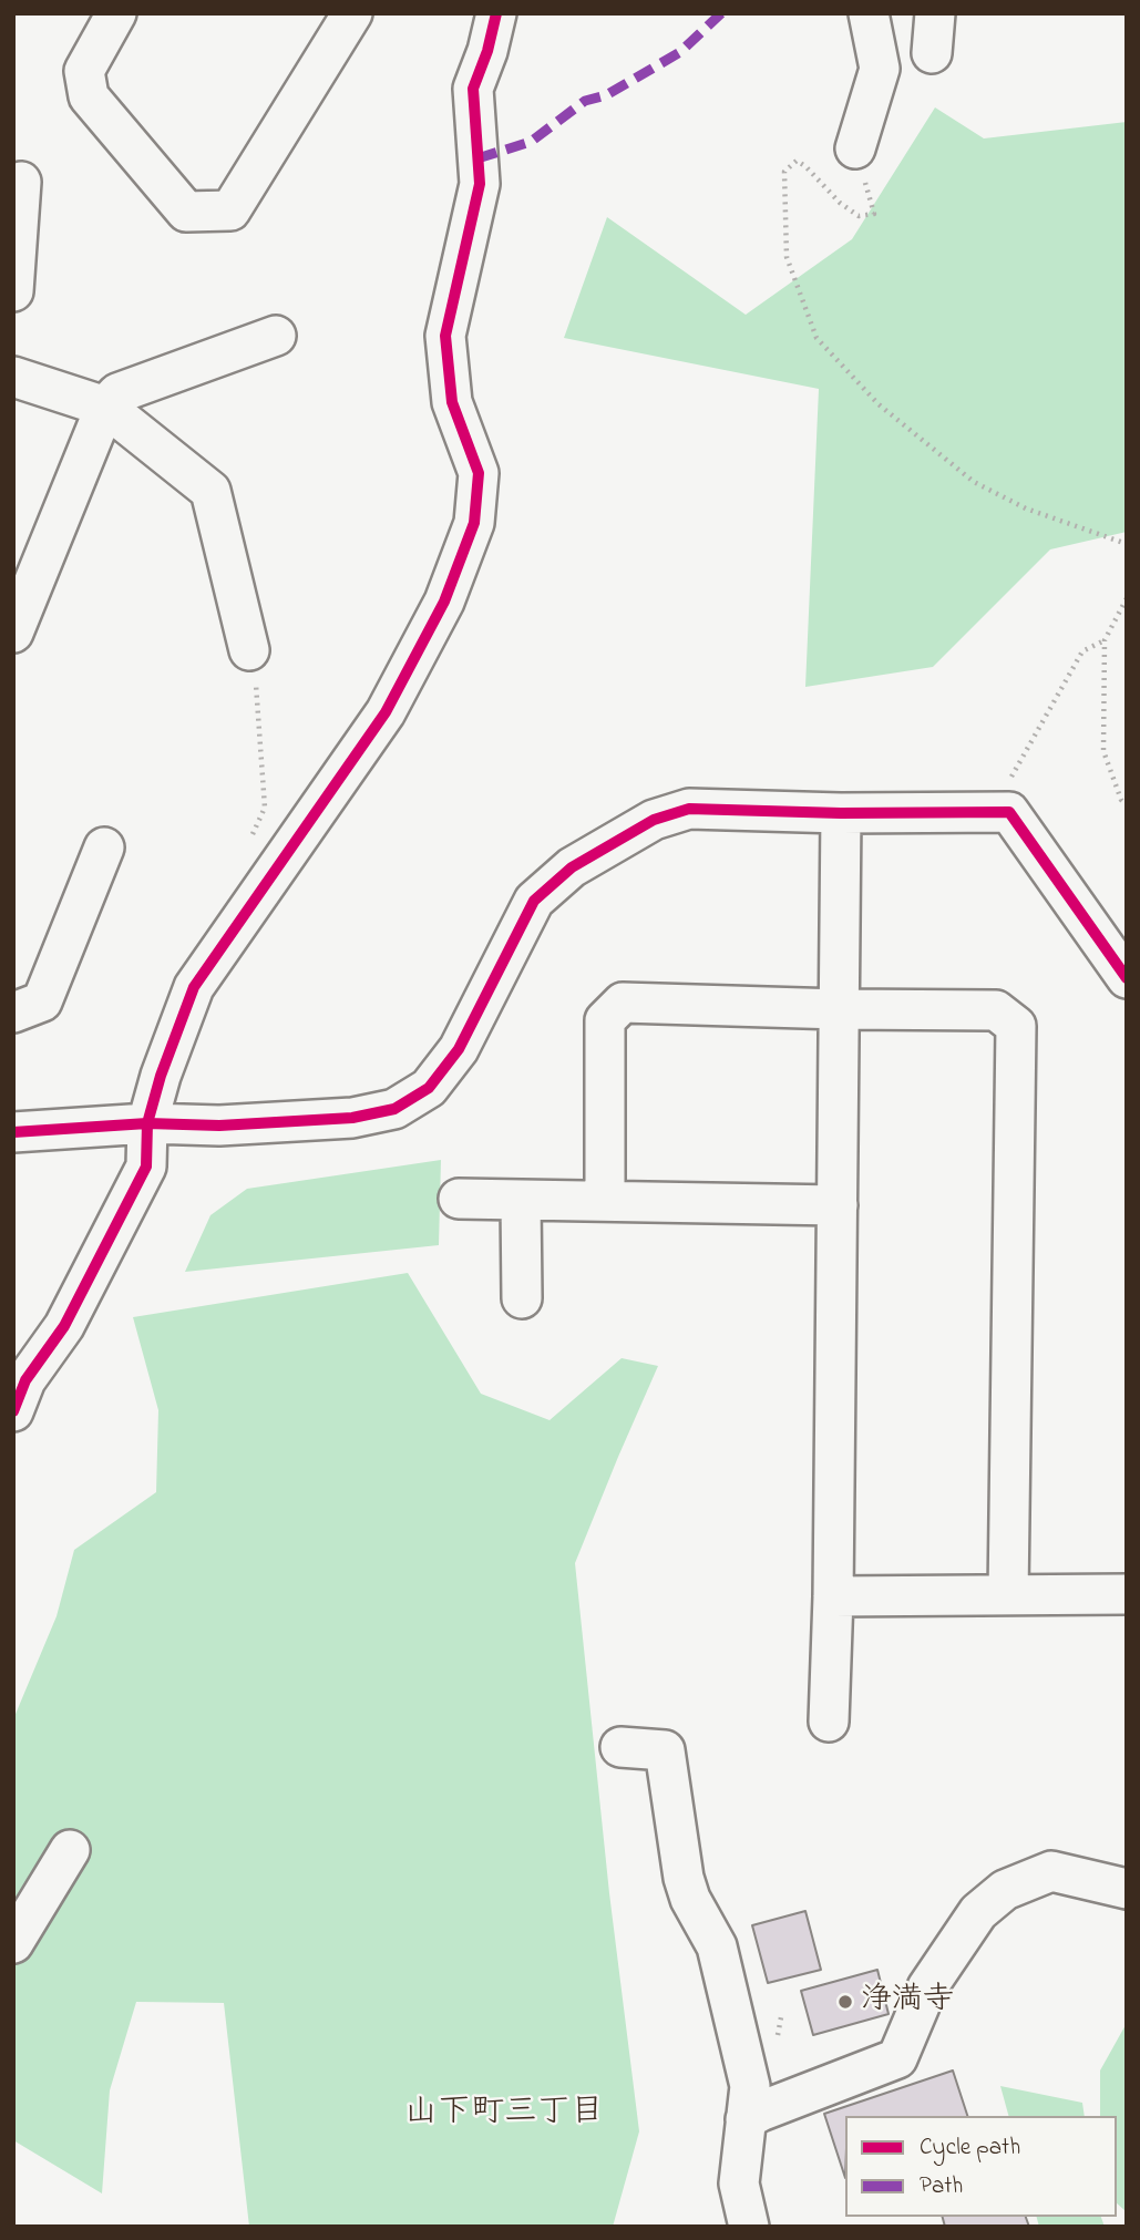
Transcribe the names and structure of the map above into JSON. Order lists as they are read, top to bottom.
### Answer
{
  "districts": ["山下町三丁目"],
  "places": ["浄満寺"],
  "legend": ["Cycle path", "Path"]
}
